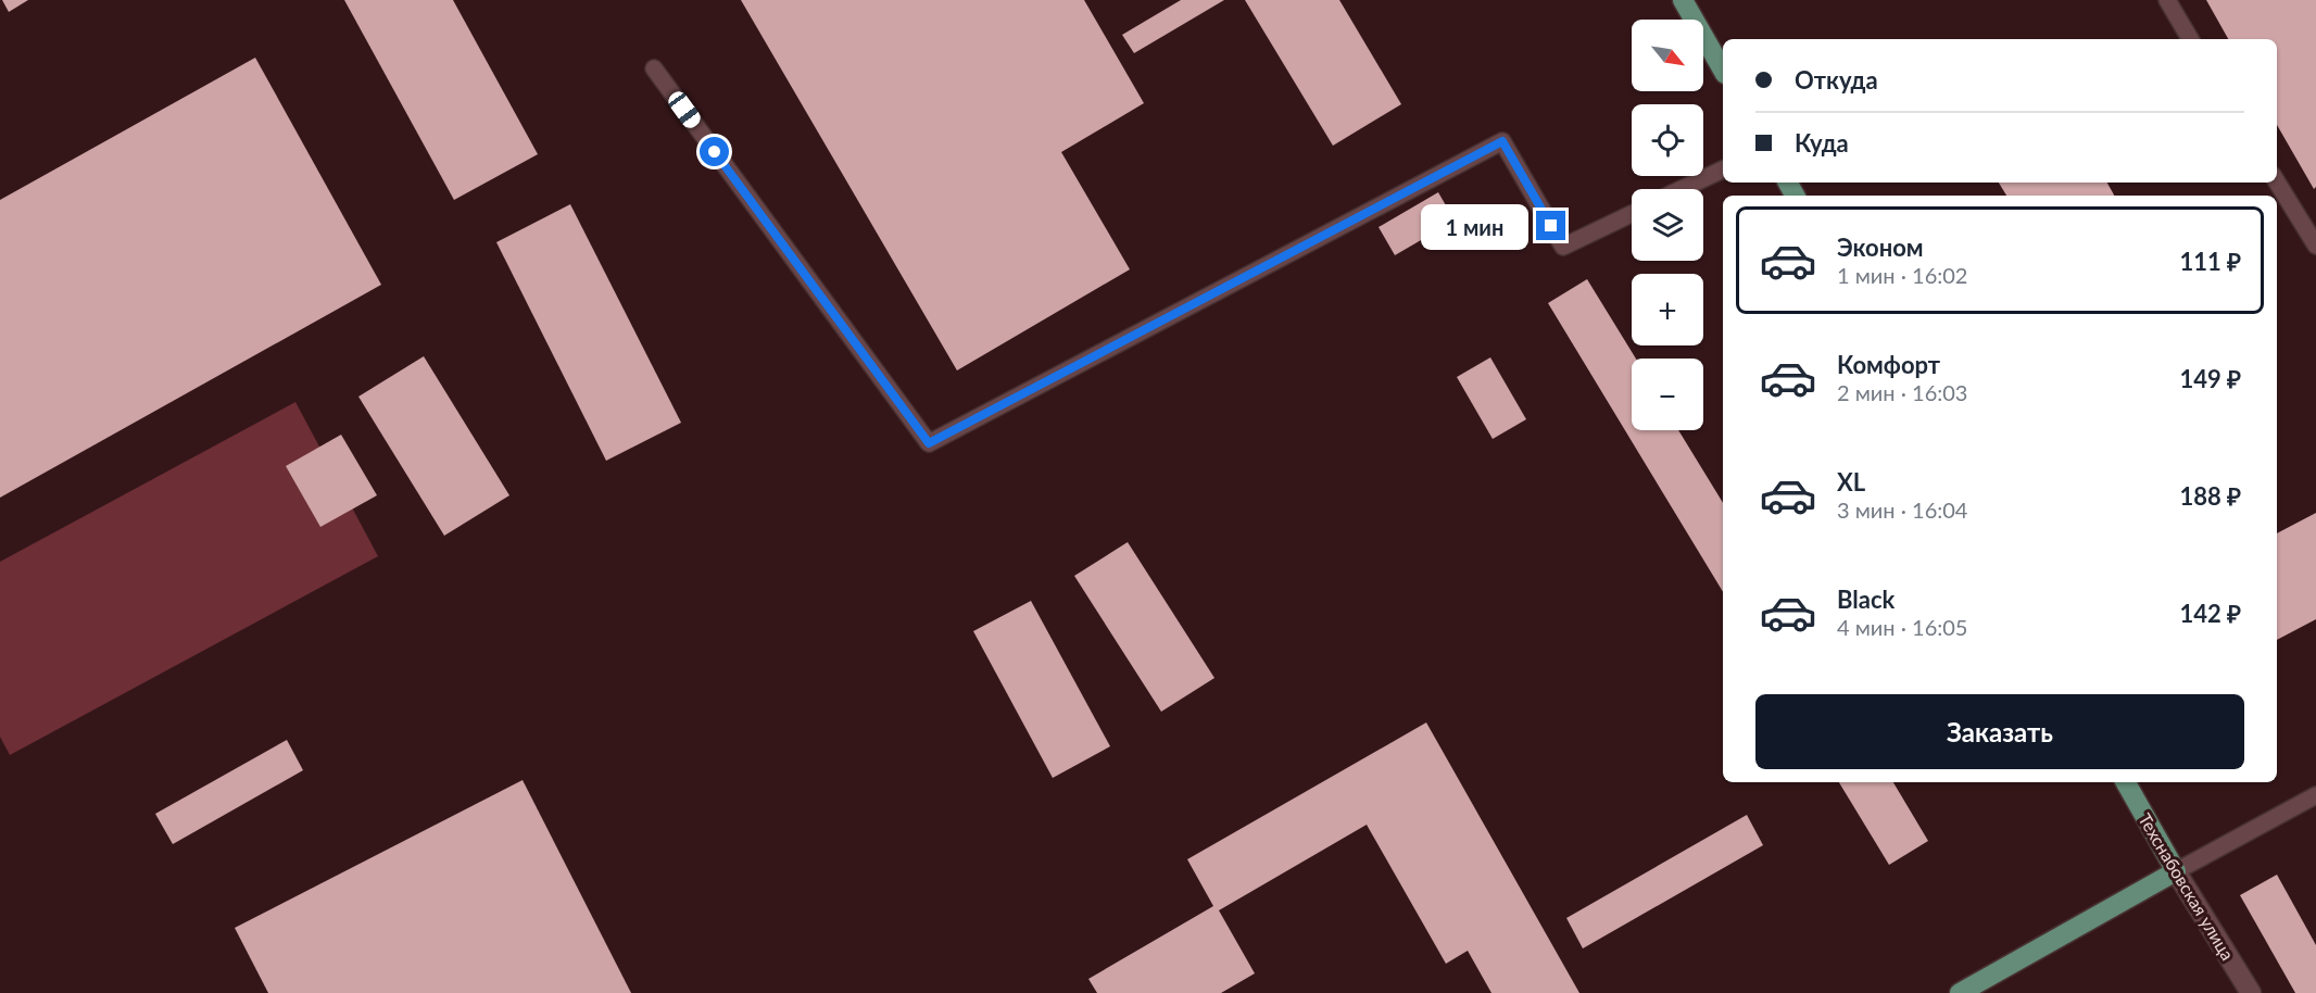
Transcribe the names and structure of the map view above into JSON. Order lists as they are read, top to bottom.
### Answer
{
  "streets": {
    "main road": ["Техснабовская улица"]
  },
  "north": "bottom right",
  "page": {
    "map_buttons": ["+", "−"],
    "banner": ["Откуда", "Куда"],
    "bubble": "1 мин",
    "list": [
      {
        "name": "Эконом",
        "note": "1 мин · 16:02",
        "value": "111 ₽"
      },
      {
        "name": "Комфорт",
        "note": "2 мин · 16:03",
        "value": "149 ₽"
      },
      {
        "name": "XL",
        "note": "3 мин · 16:04",
        "value": "188 ₽"
      },
      {
        "name": "Black",
        "note": "4 мин · 16:05",
        "value": "142 ₽"
      }
    ],
    "buttons": "Заказать"
  }
}
